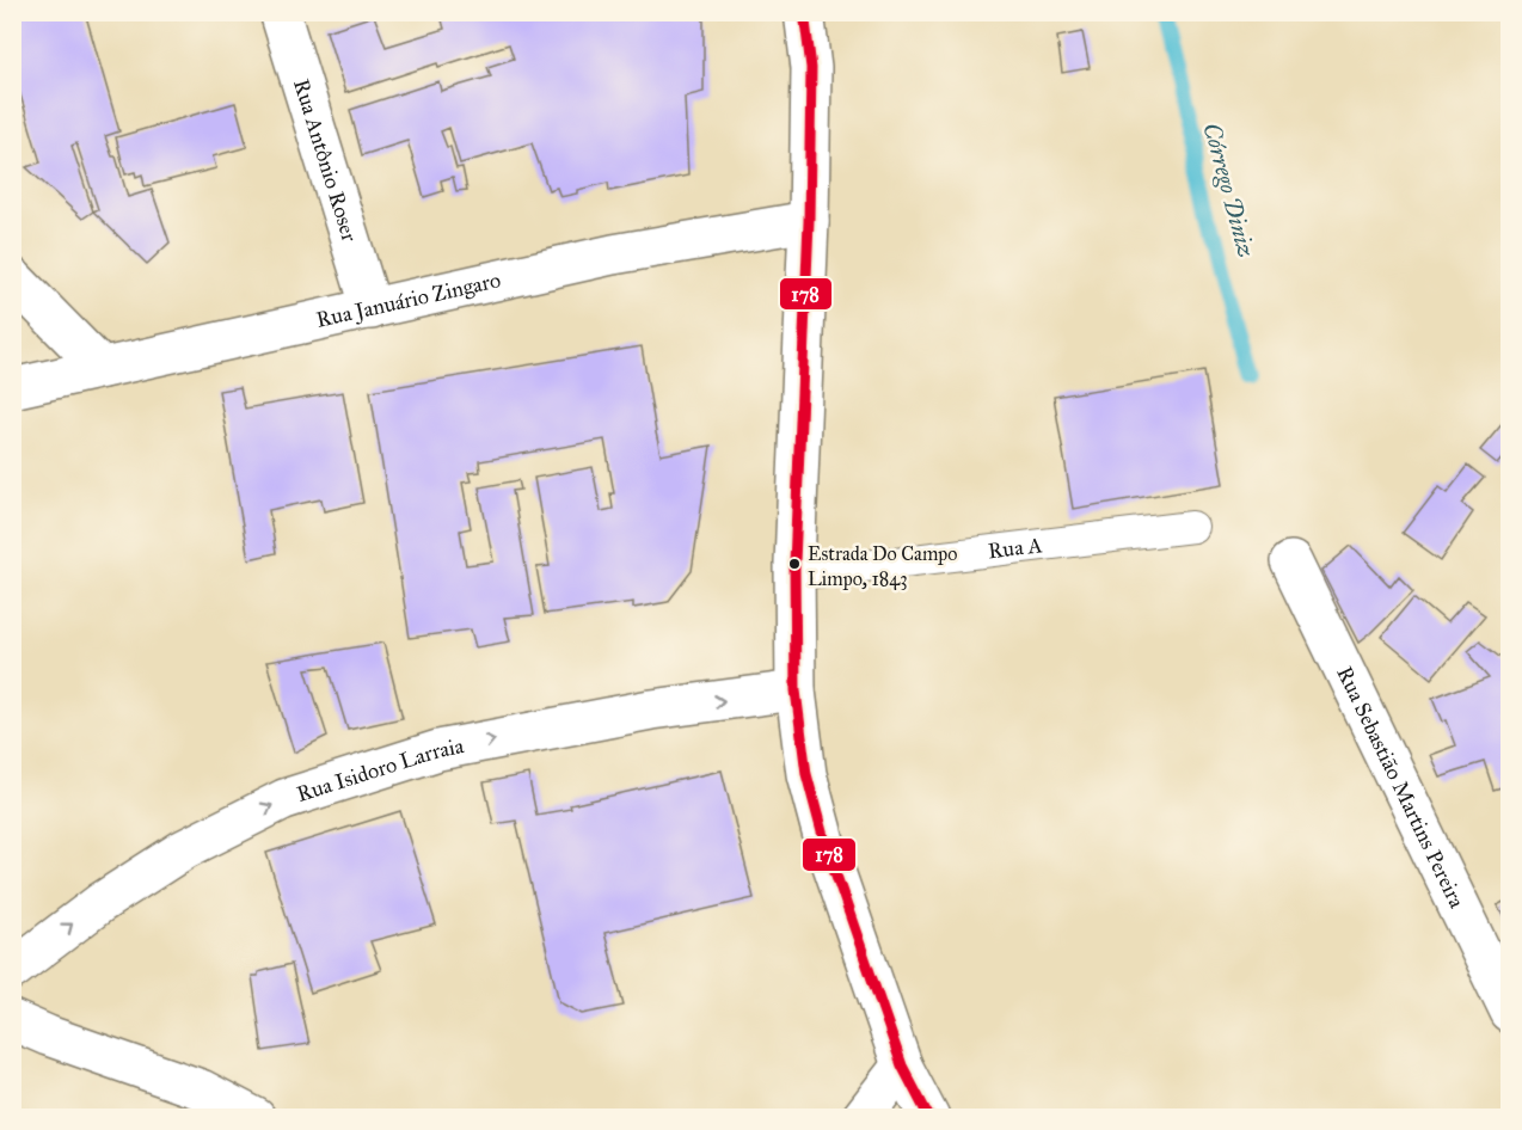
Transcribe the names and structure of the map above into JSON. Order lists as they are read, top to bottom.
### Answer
{
  "streets": {
    "street": [
      "Rua Antônio Roser",
      "Rua Januário Zingaro",
      "Rua Isidoro Larraia",
      "Rua Sebastião Martins Pereira"
    ],
    "lane": ["Rua A"]
  },
  "crossings": [
    ["Rua Antônio Roser", "Rua Januário Zingaro"]
  ],
  "one_way": ["Rua Isidoro Larraia"],
  "water": ["Córrego Diniz"],
  "places": ["Estrada Do Campo Limpo, 1843"],
  "lines": ["transit line 178"]
}
